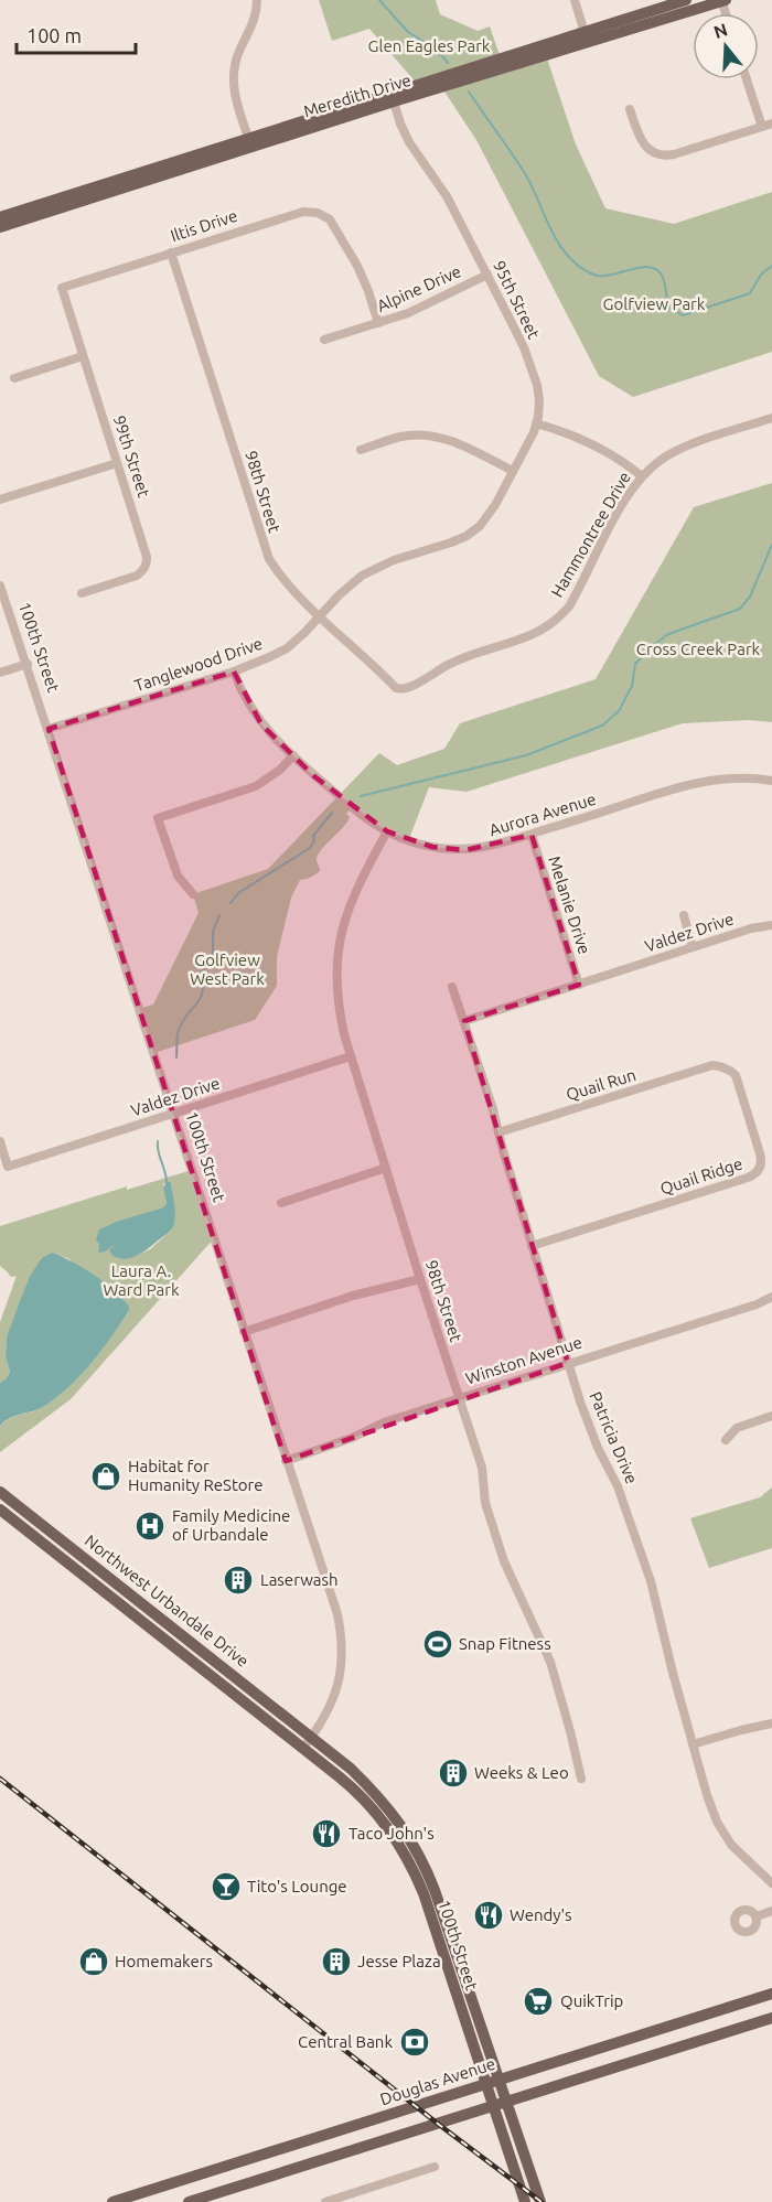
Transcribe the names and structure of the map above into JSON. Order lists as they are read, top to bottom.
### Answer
{
  "streets": {
    "main road": [
      "Meredith Drive",
      "100th Street",
      "Northwest Urbandale Drive",
      "Douglas Avenue"
    ],
    "street": [
      "Iltis Drive",
      "Alpine Drive",
      "95th Street",
      "99th Street",
      "98th Street",
      "Hammontree Drive",
      "Tanglewood Drive",
      "Aurora Avenue",
      "Melanie Drive",
      "Valdez Drive",
      "Quail Run",
      "Quail Ridge",
      "Winston Avenue",
      "Patricia Drive"
    ]
  },
  "crossings": [
    ["Meredith Drive", "95th Street"],
    ["Iltis Drive", "Alpine Drive"],
    ["Iltis Drive", "99th Street"],
    ["Iltis Drive", "98th Street"],
    ["Alpine Drive", "95th Street"],
    ["95th Street", "Tanglewood Drive"],
    ["98th Street", "Hammontree Drive"],
    ["98th Street", "Tanglewood Drive"],
    ["98th Street", "Aurora Avenue"],
    ["98th Street", "Valdez Drive"],
    ["98th Street", "Winston Avenue"],
    ["100th Street", "Tanglewood Drive"],
    ["100th Street", "Valdez Drive"],
    ["100th Street", "Winston Avenue"],
    ["100th Street", "Northwest Urbandale Drive"],
    ["100th Street", "Douglas Avenue"],
    ["Tanglewood Drive", "Aurora Avenue"],
    ["Aurora Avenue", "Melanie Drive"],
    ["Melanie Drive", "Valdez Drive"],
    ["Valdez Drive", "Patricia Drive"],
    ["Quail Run", "Quail Ridge"],
    ["Quail Run", "Patricia Drive"],
    ["Quail Ridge", "Patricia Drive"],
    ["Winston Avenue", "Patricia Drive"]
  ],
  "parks": [
    "Glen Eagles Park",
    "Golfview Park",
    "Cross Creek Park",
    "Golfview West Park",
    "Laura A. Ward Park"
  ],
  "places": {
    "shop": ["Habitat for Humanity ReStore", "Homemakers"],
    "hospital": ["Family Medicine of Urbandale"],
    "building": ["Laserwash", "Weeks & Leo", "Jesse Plaza"],
    "sports": ["Snap Fitness"],
    "restaurant": ["Taco John's", "Wendy's"],
    "bar": ["Tito's Lounge"],
    "supermarket": ["QuikTrip"],
    "bank": ["Central Bank"]
  },
  "scale_bar": "100 m",
  "north": "top"
}
